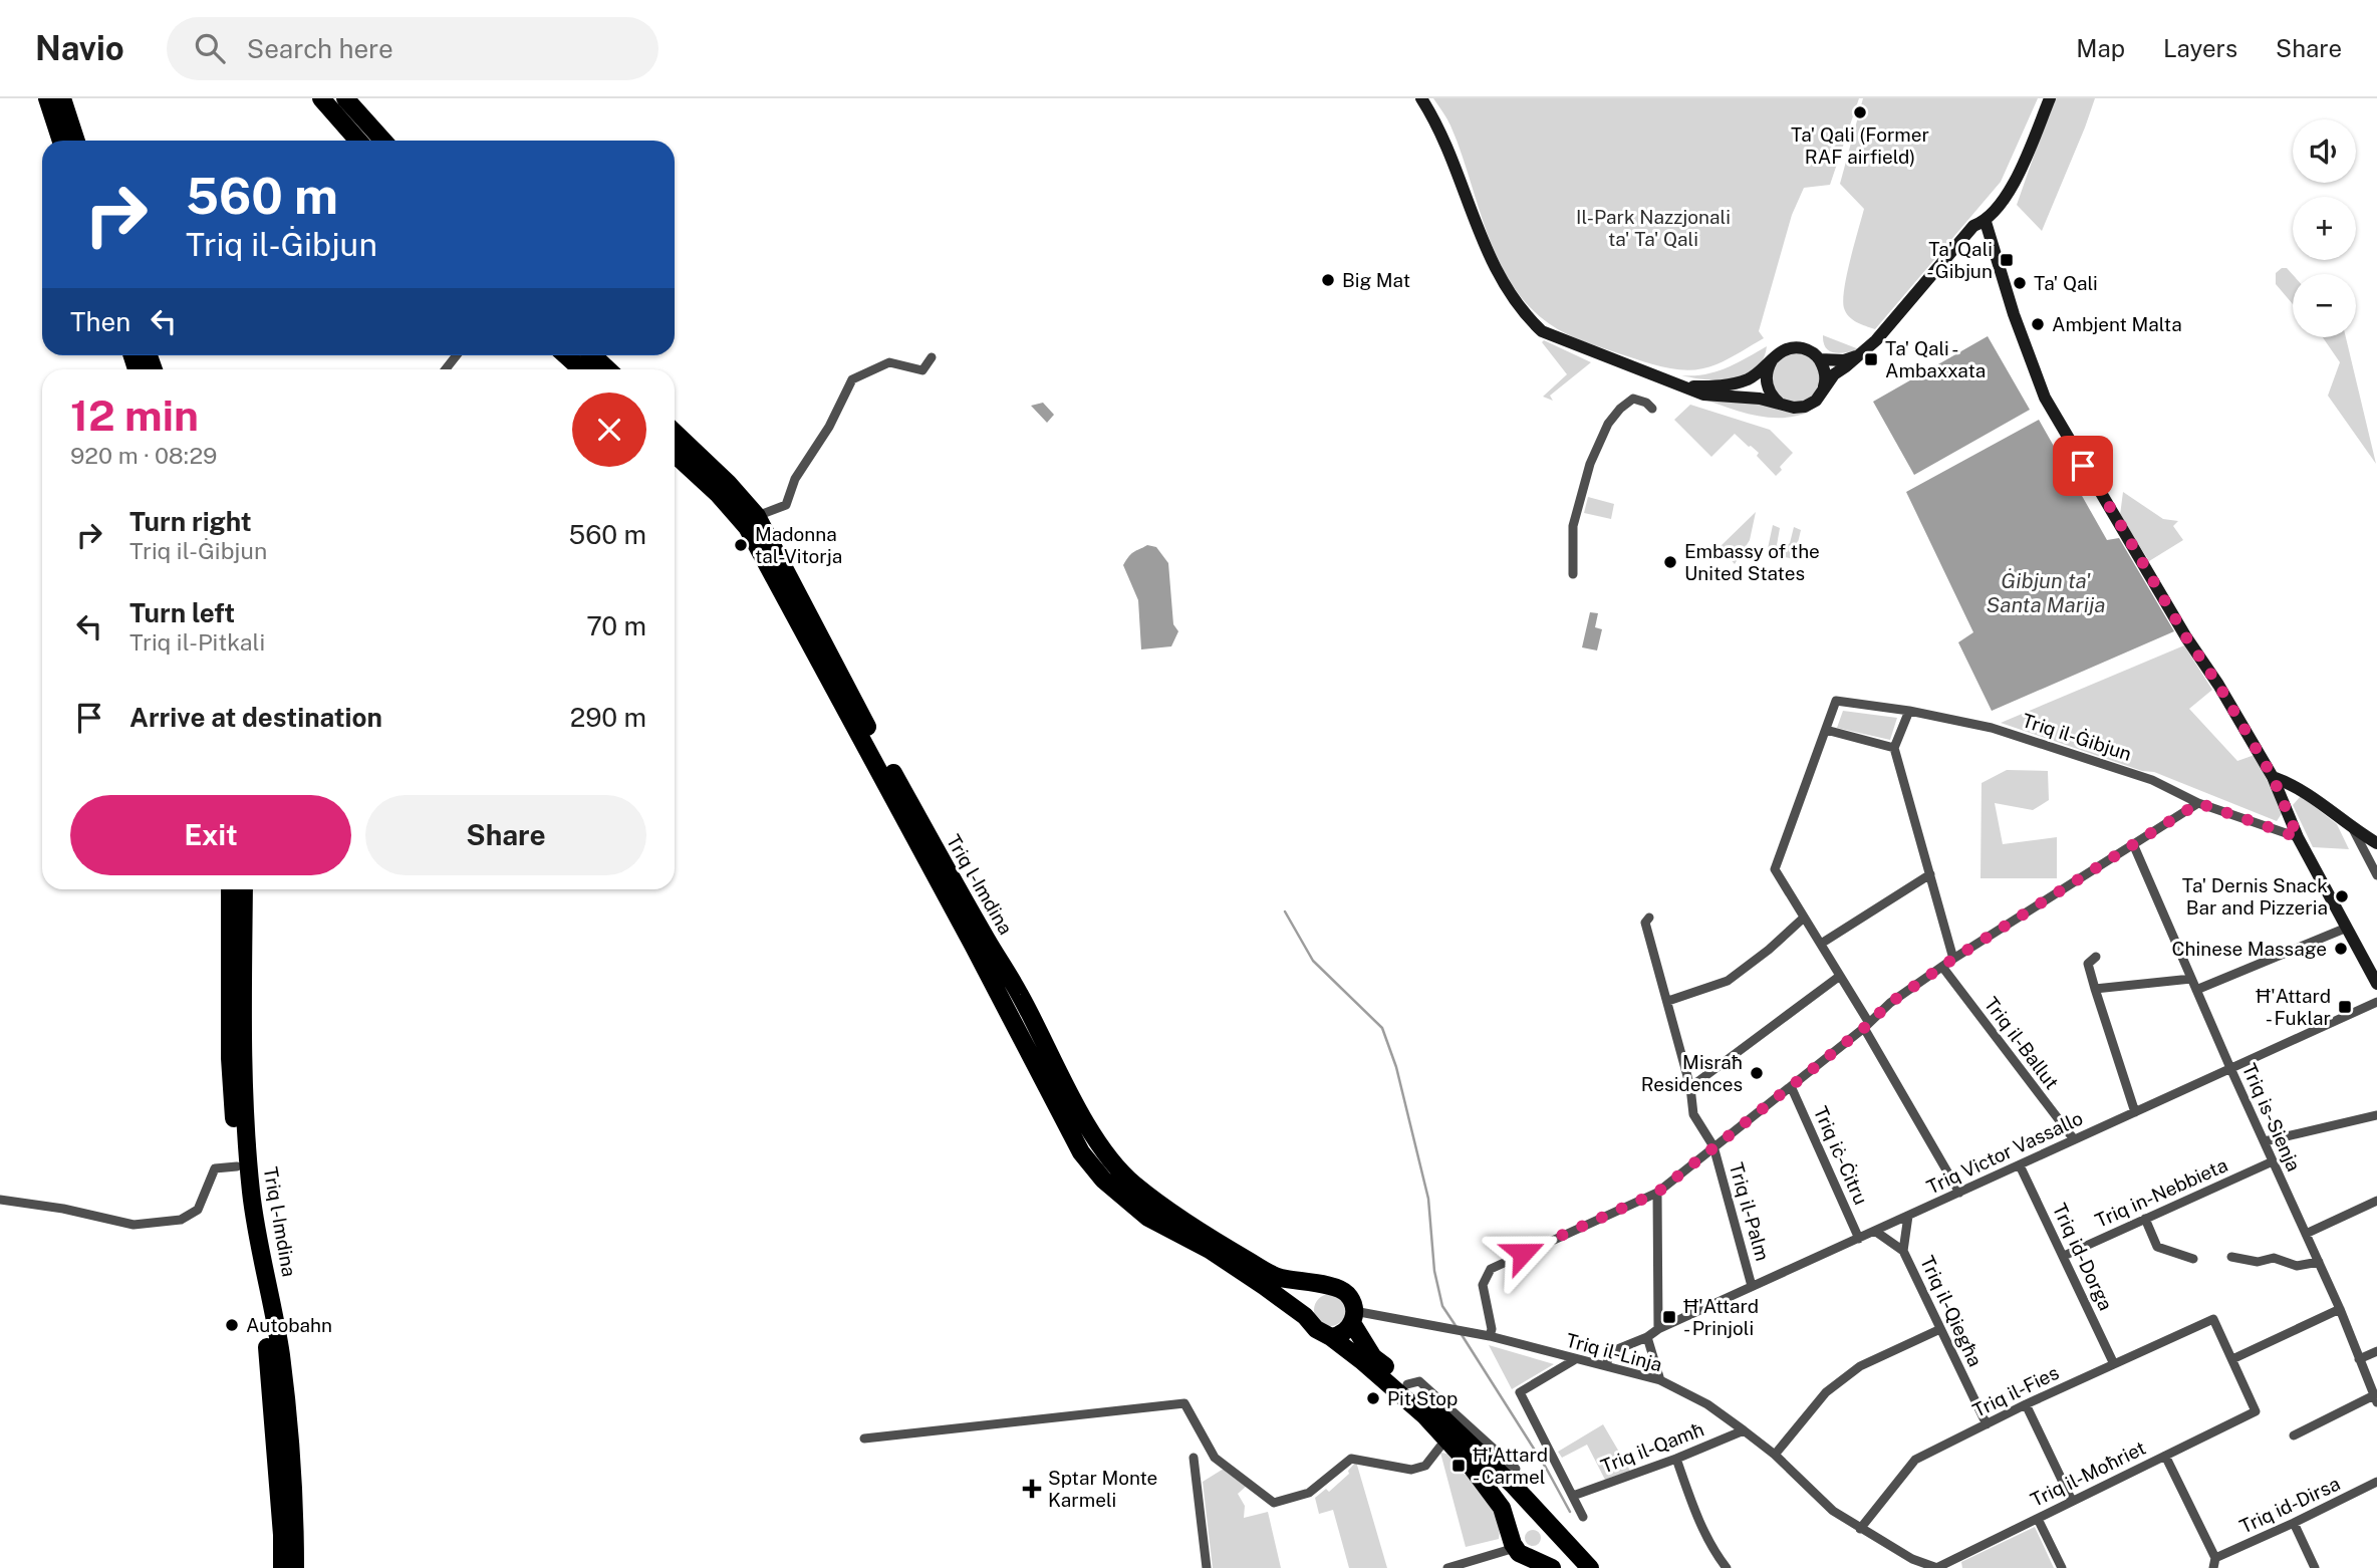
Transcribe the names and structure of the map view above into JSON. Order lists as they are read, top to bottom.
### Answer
{
  "streets": {
    "highway": ["Triq l-Imdina"],
    "street": [
      "Triq il-Ġibjun",
      "Triq il-Ballut",
      "Triq is-Sienja",
      "Triq Victor Vassallo",
      "Triq iċ-Ċitru",
      "Triq in-Nebbieta",
      "Triq il-Palm",
      "Triq id-Dorga",
      "Triq il-Qiegħa",
      "Triq il-Linja",
      "Triq il-Fies",
      "Triq il-Qamħ",
      "Triq il-Moħriet",
      "Triq id-Dirsa"
    ]
  },
  "crossings": [
    ["Triq l-Imdina", "Triq il-Linja"],
    ["Triq il-Ballut", "Triq Victor Vassallo"],
    ["Triq is-Sienja", "Triq Victor Vassallo"],
    ["Triq is-Sienja", "Triq in-Nebbieta"],
    ["Triq Victor Vassallo", "Triq iċ-Ċitru"],
    ["Triq Victor Vassallo", "Triq il-Palm"],
    ["Triq Victor Vassallo", "Triq id-Dorga"],
    ["Triq Victor Vassallo", "Triq il-Qiegħa"],
    ["Triq Victor Vassallo", "Triq il-Linja"],
    ["Triq in-Nebbieta", "Triq id-Dorga"],
    ["Triq id-Dorga", "Triq il-Fies"],
    ["Triq il-Qiegħa", "Triq il-Fies"],
    ["Triq il-Linja", "Triq il-Fies"],
    ["Triq il-Linja", "Triq il-Qamħ"],
    ["Triq il-Linja", "Triq il-Moħriet"],
    ["Triq il-Fies", "Triq il-Moħriet"]
  ],
  "water": ["Ġibjun ta' Santa Marija"],
  "parks": ["Il-Park Nazzjonali ta' Ta' Qali"],
  "places": {
    "other": [
      "Ta' Qali (Former RAF airfield)",
      "Big Mat",
      "Ta' Qali",
      "Ambjent Malta",
      "Madonna tal-Vitorja",
      "Embassy of the United States",
      "Ta' Dernis Snack Bar and Pizzeria",
      "Chinese Massage",
      "Misraħ Residences",
      "Autobahn",
      "Pit Stop"
    ],
    "transit": [
      "Ta' Qali - Ġibjun",
      "Ta' Qali - Ambaxxata",
      "Ħ'Attard - Fuklar",
      "Ħ'Attard - Prinjoli",
      "Ħ'Attard - Carmel"
    ],
    "health": ["Sptar Monte Karmeli"]
  },
  "page": {
    "header": "Navio",
    "search": "Search here",
    "nav": ["Map", "Layers", "Share"],
    "map_buttons": ["+", "−"],
    "turn": ["560 m", "Triq il-Ġibjun"],
    "then": "Then",
    "heading": ["12 min", "920 m · 08:29"],
    "list": [
      {
        "name": "Turn right",
        "note": "Triq il-Ġibjun",
        "value": "560 m"
      },
      {
        "name": "Turn left",
        "note": "Triq il-Pitkali",
        "value": "70 m"
      },
      {
        "name": "Arrive at destination",
        "value": "290 m"
      }
    ],
    "buttons": ["Exit", "Share"]
  }
}
